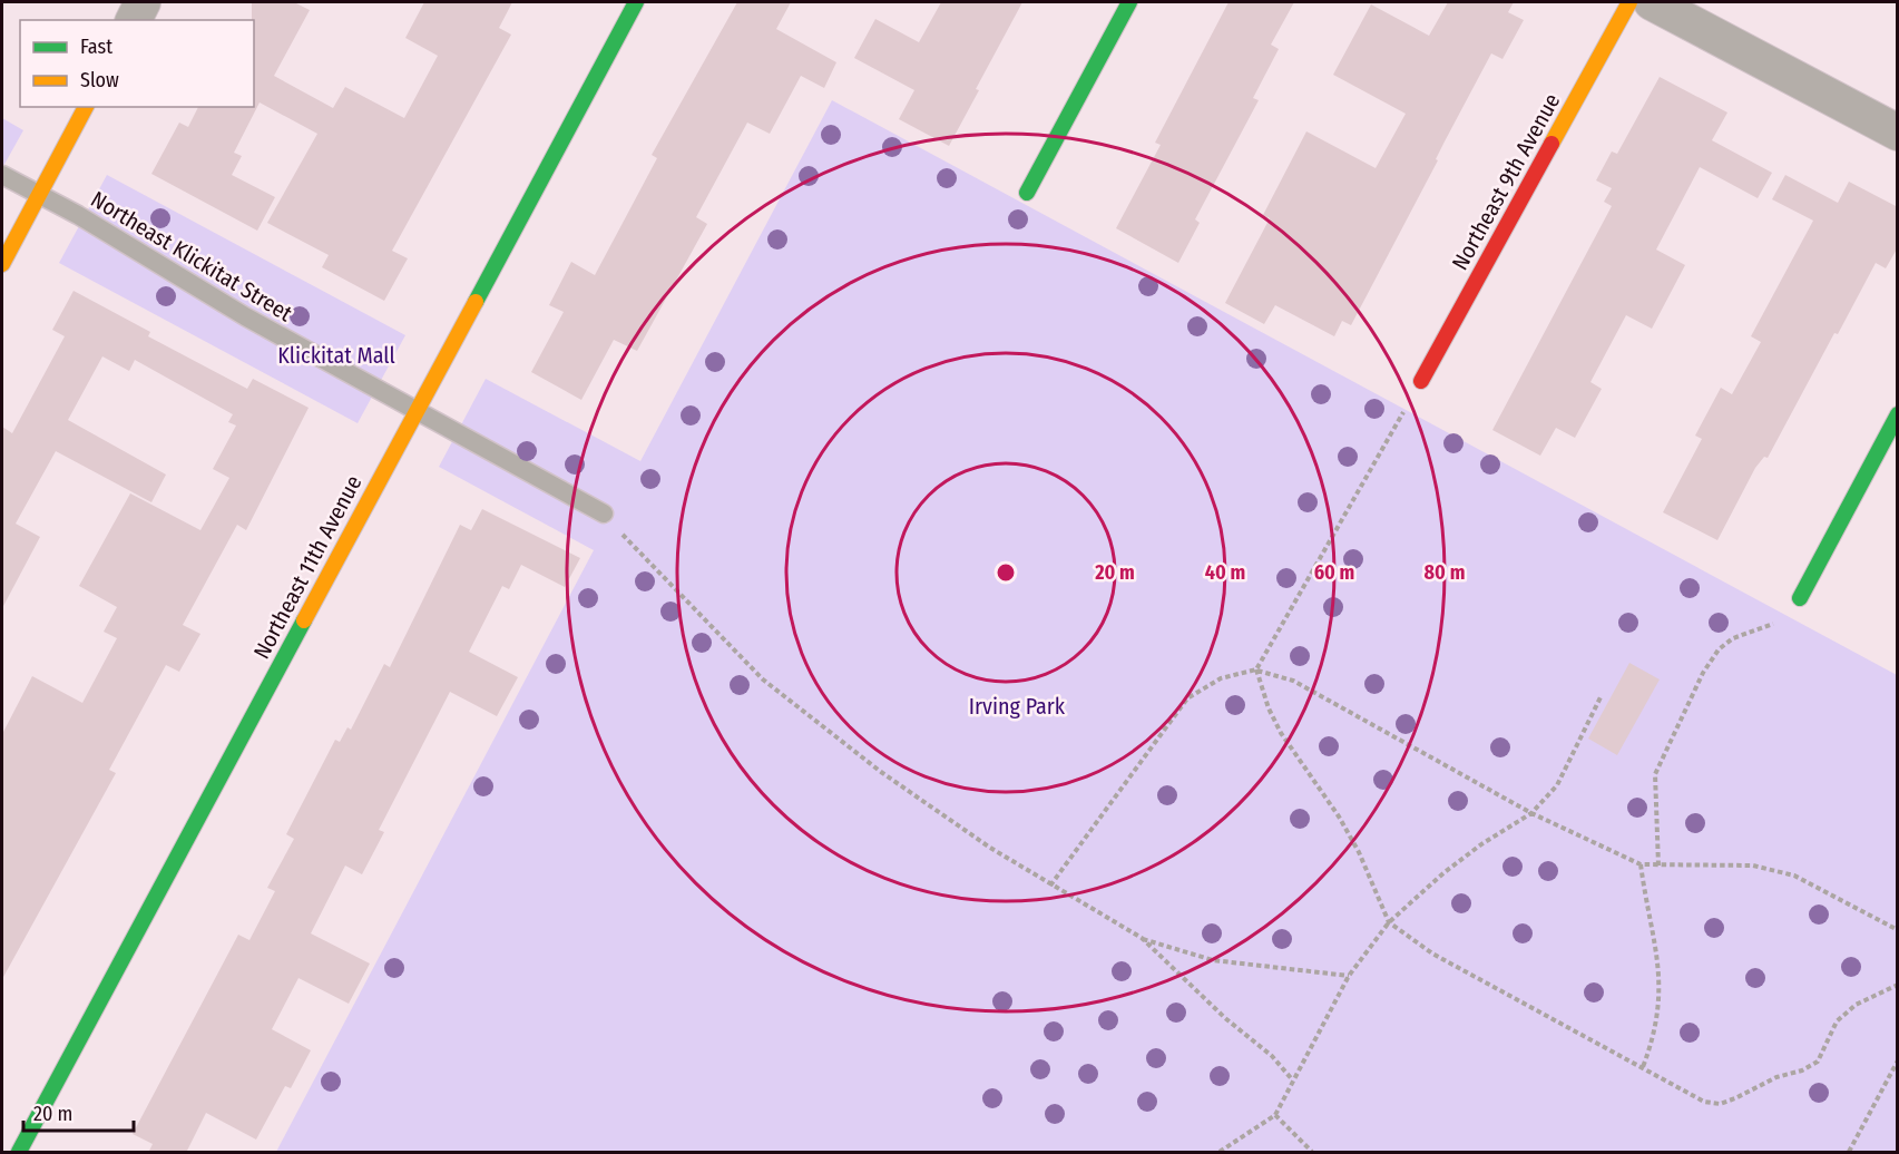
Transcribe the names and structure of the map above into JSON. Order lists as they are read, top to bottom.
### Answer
{
  "streets": {
    "street": ["Northeast 9th Avenue", "Northeast 11th Avenue"],
    "lane": ["Northeast Klickitat Street"]
  },
  "crossings": [
    ["Northeast Klickitat Street", "Northeast 11th Avenue"]
  ],
  "parks": ["Klickitat Mall", "Irving Park"],
  "legend": ["Fast", "Slow"],
  "scale_bar": "20 m",
  "rings": [
    "20 m",
    "40 m",
    "60 m",
    "80 m"
  ]
}
